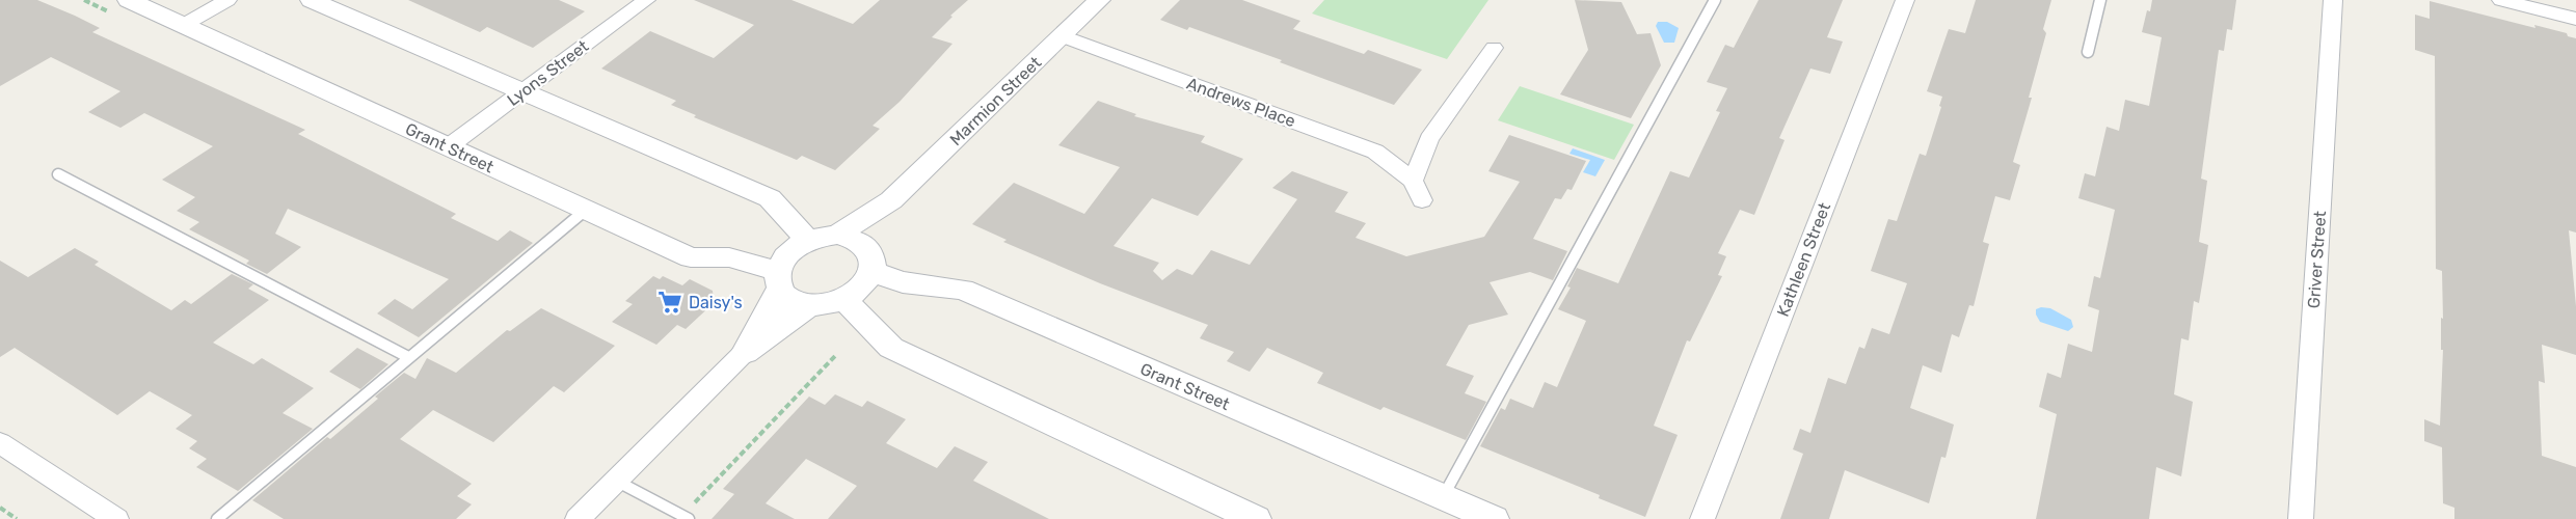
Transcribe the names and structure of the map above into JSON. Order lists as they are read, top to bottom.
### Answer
{
  "streets": {
    "street": [
      "Lyons Street",
      "Marmion Street",
      "Andrews Place",
      "Grant Street",
      "Kathleen Street",
      "Griver Street"
    ]
  },
  "crossings": [
    ["Lyons Street", "Grant Street"],
    ["Marmion Street", "Andrews Place"],
    ["Marmion Street", "Grant Street"]
  ],
  "places": {
    "supermarket": ["Daisy's"]
  }
}
